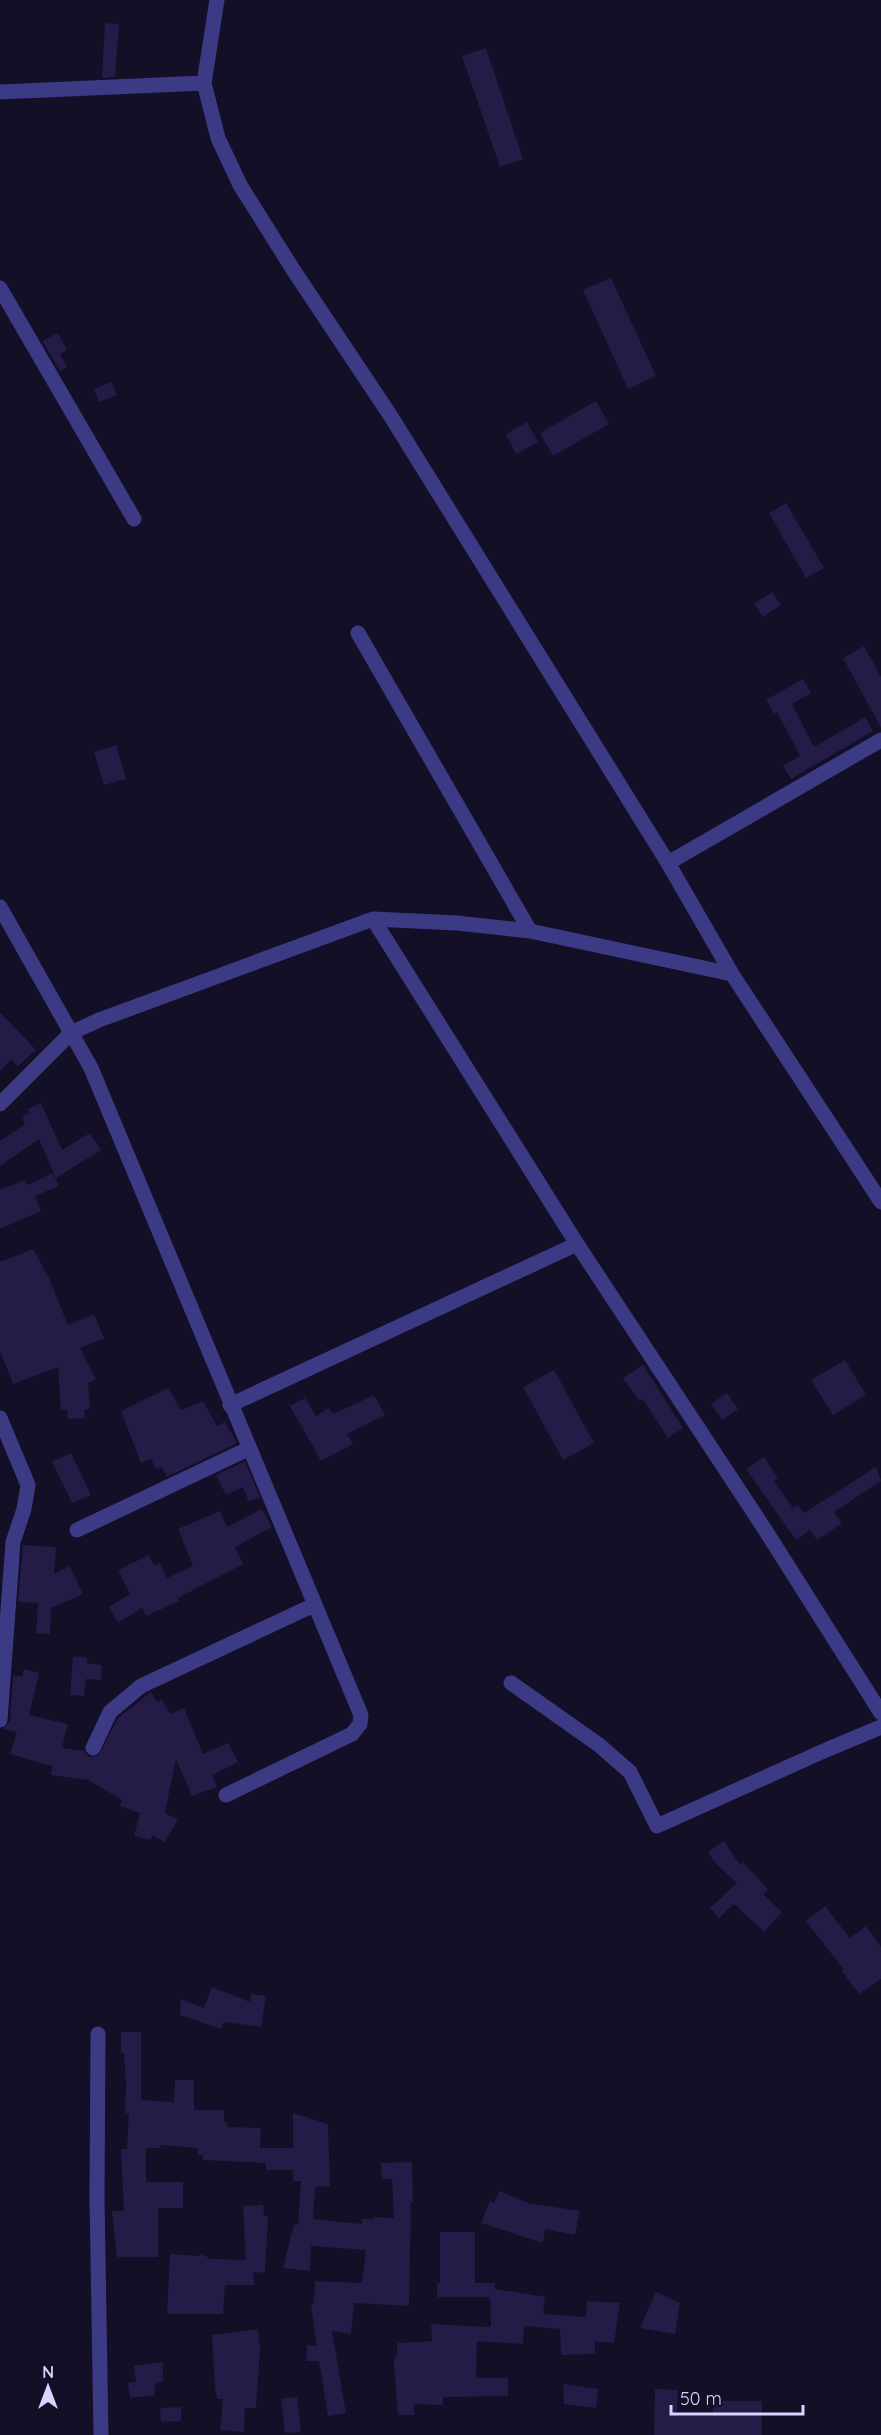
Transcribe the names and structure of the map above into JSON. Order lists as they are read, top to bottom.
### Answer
{
  "scale_bar": "50 m",
  "north": "top"
}
